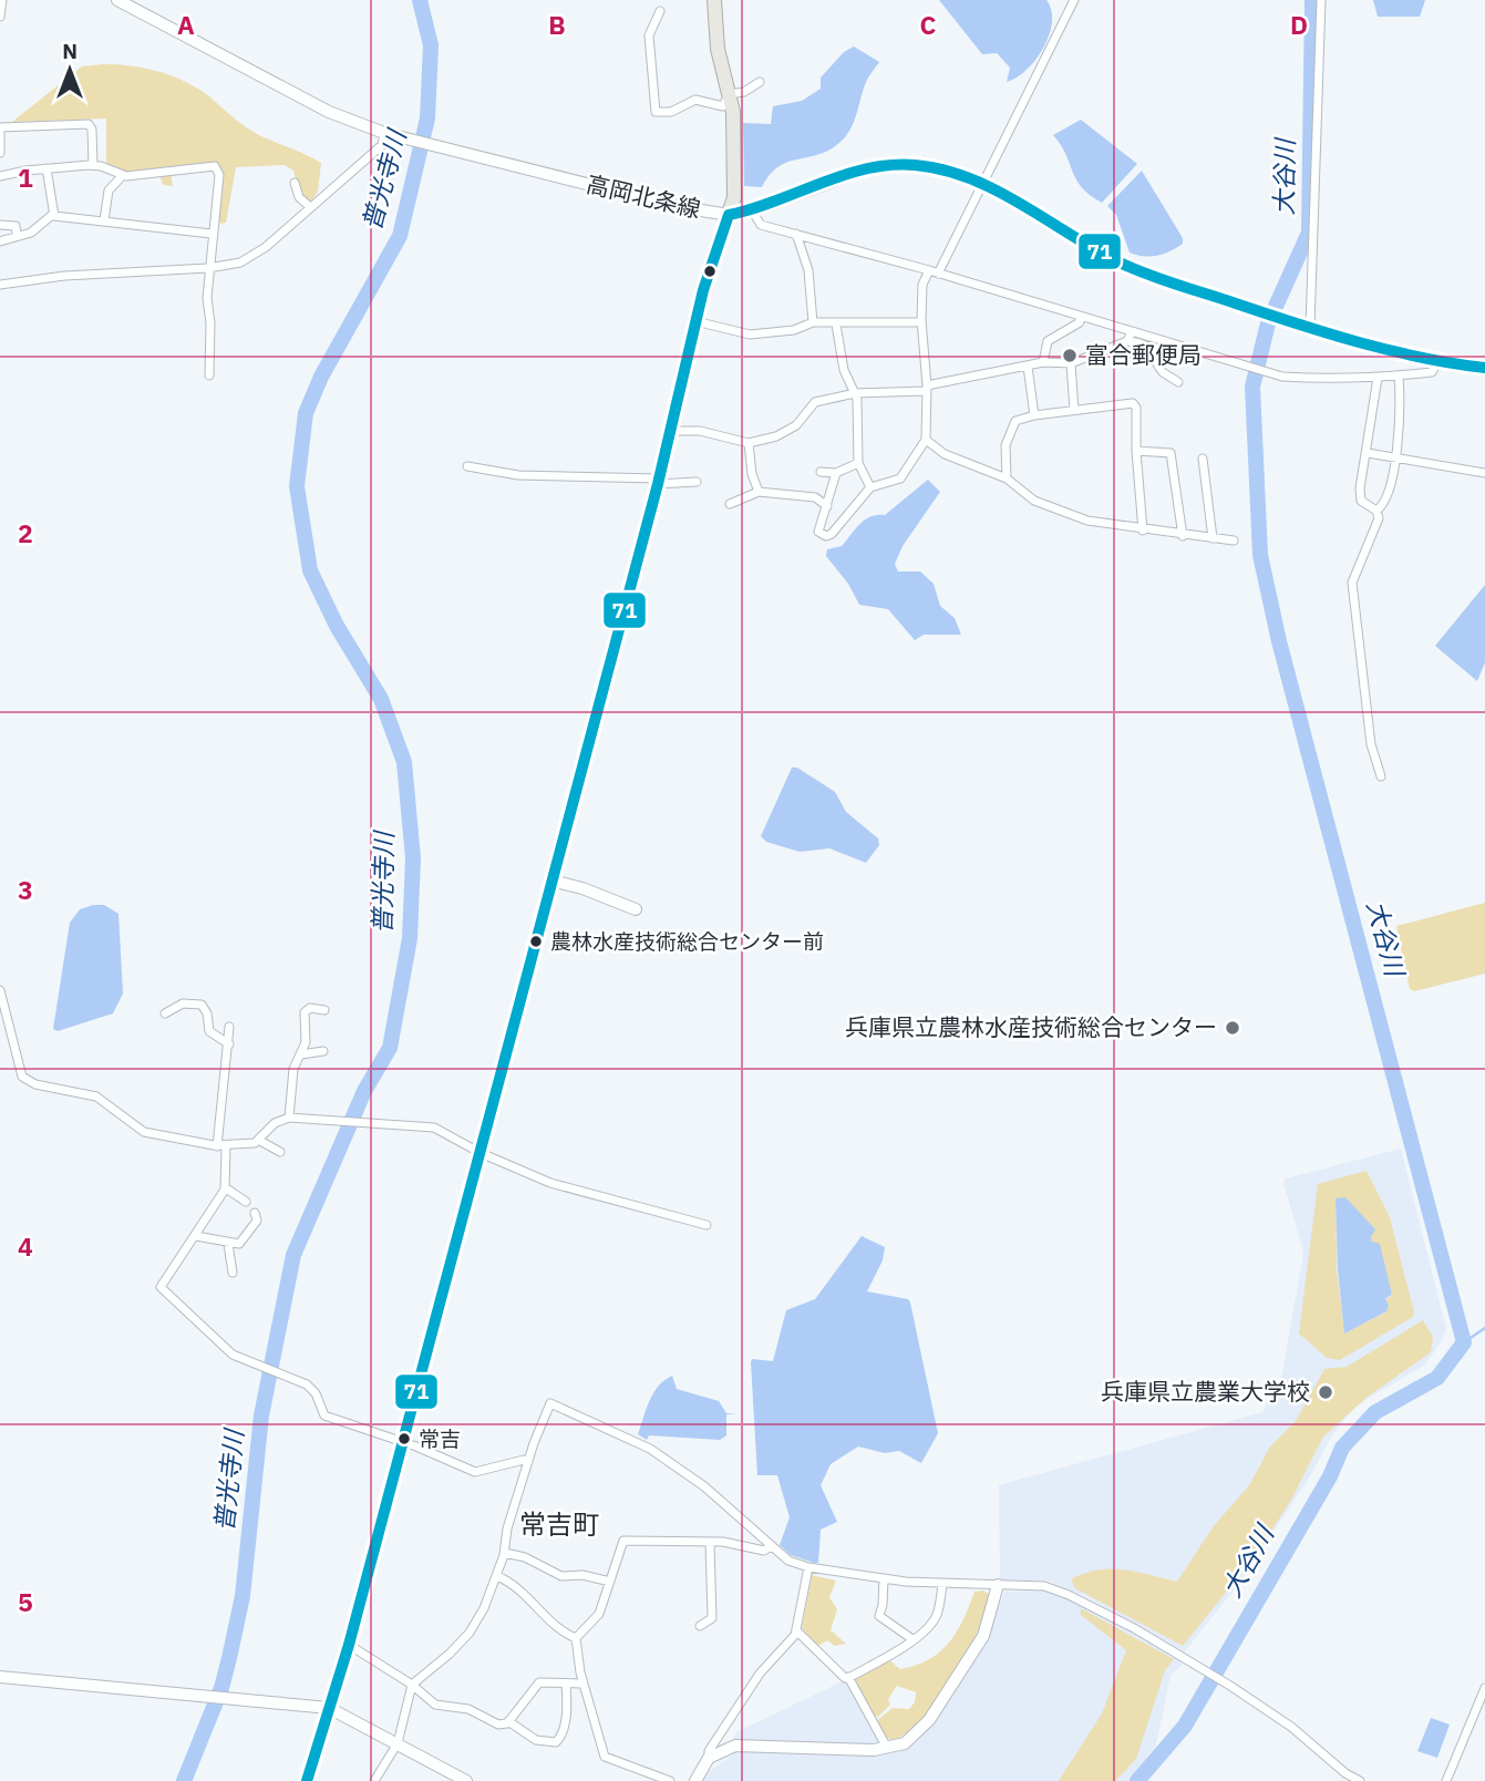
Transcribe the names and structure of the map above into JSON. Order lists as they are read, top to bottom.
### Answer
{
  "streets": {
    "main road": ["高岡北条線"]
  },
  "districts": ["常吉町"],
  "water": ["大谷川", "普光寺川"],
  "places": [
    "富合郵便局",
    "農林水産技術総合センター前",
    "兵庫県立農林水産技術総合センター",
    "兵庫県立農業大学校",
    "常吉"
  ],
  "lines": ["transit line 71"],
  "north": "top",
  "grid": {
    "columns": [
      "A",
      "B",
      "C",
      "D"
    ],
    "rows": [
      "1",
      "2",
      "3",
      "4",
      "5"
    ]
  }
}
